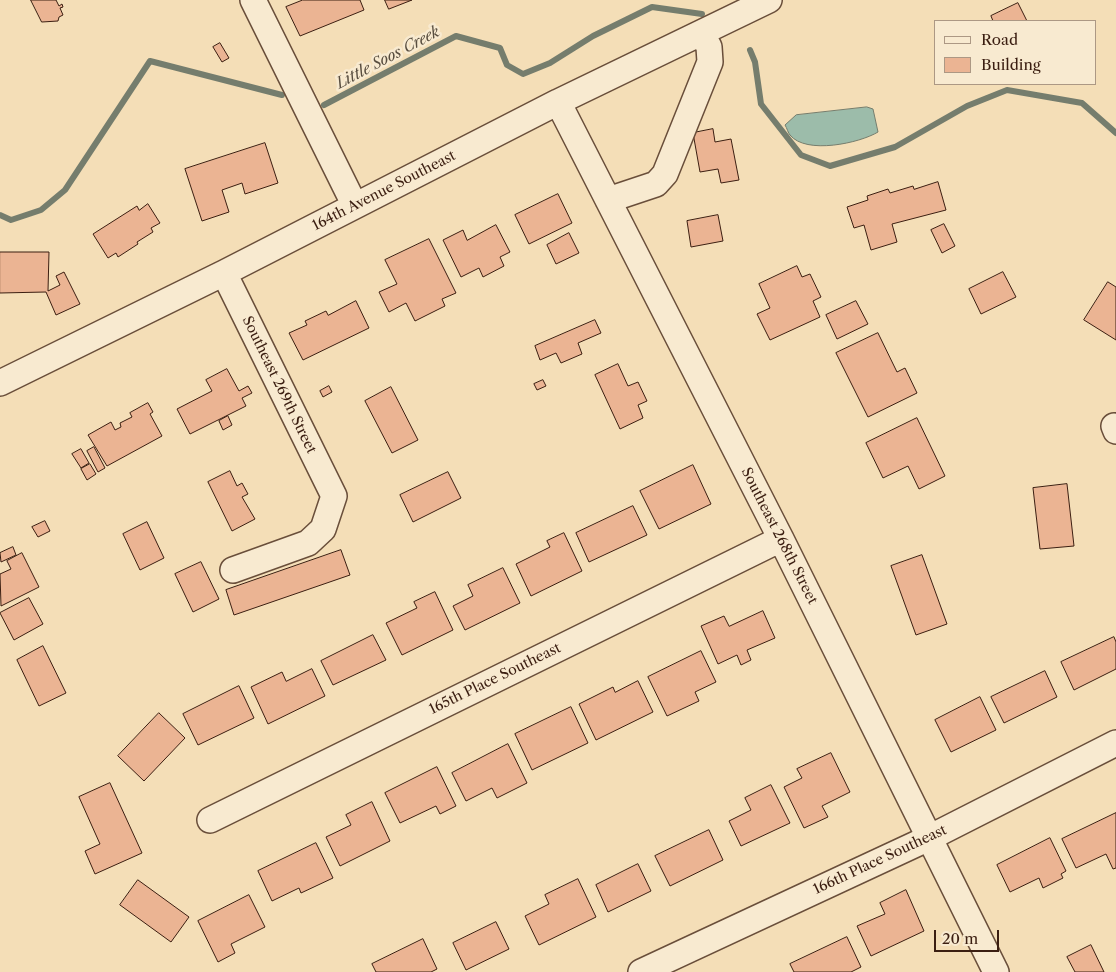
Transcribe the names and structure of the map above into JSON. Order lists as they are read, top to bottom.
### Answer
{
  "streets": {
    "street": [
      "164th Avenue Southeast",
      "Southeast 269th Street",
      "Southeast 268th Street",
      "165th Place Southeast",
      "166th Place Southeast"
    ]
  },
  "crossings": [
    ["164th Avenue Southeast", "Southeast 269th Street"],
    ["164th Avenue Southeast", "Southeast 268th Street"],
    ["Southeast 268th Street", "165th Place Southeast"],
    ["Southeast 268th Street", "166th Place Southeast"]
  ],
  "water": ["Little Soos Creek"],
  "legend": ["Road", "Building"],
  "scale_bar": "20 m"
}
